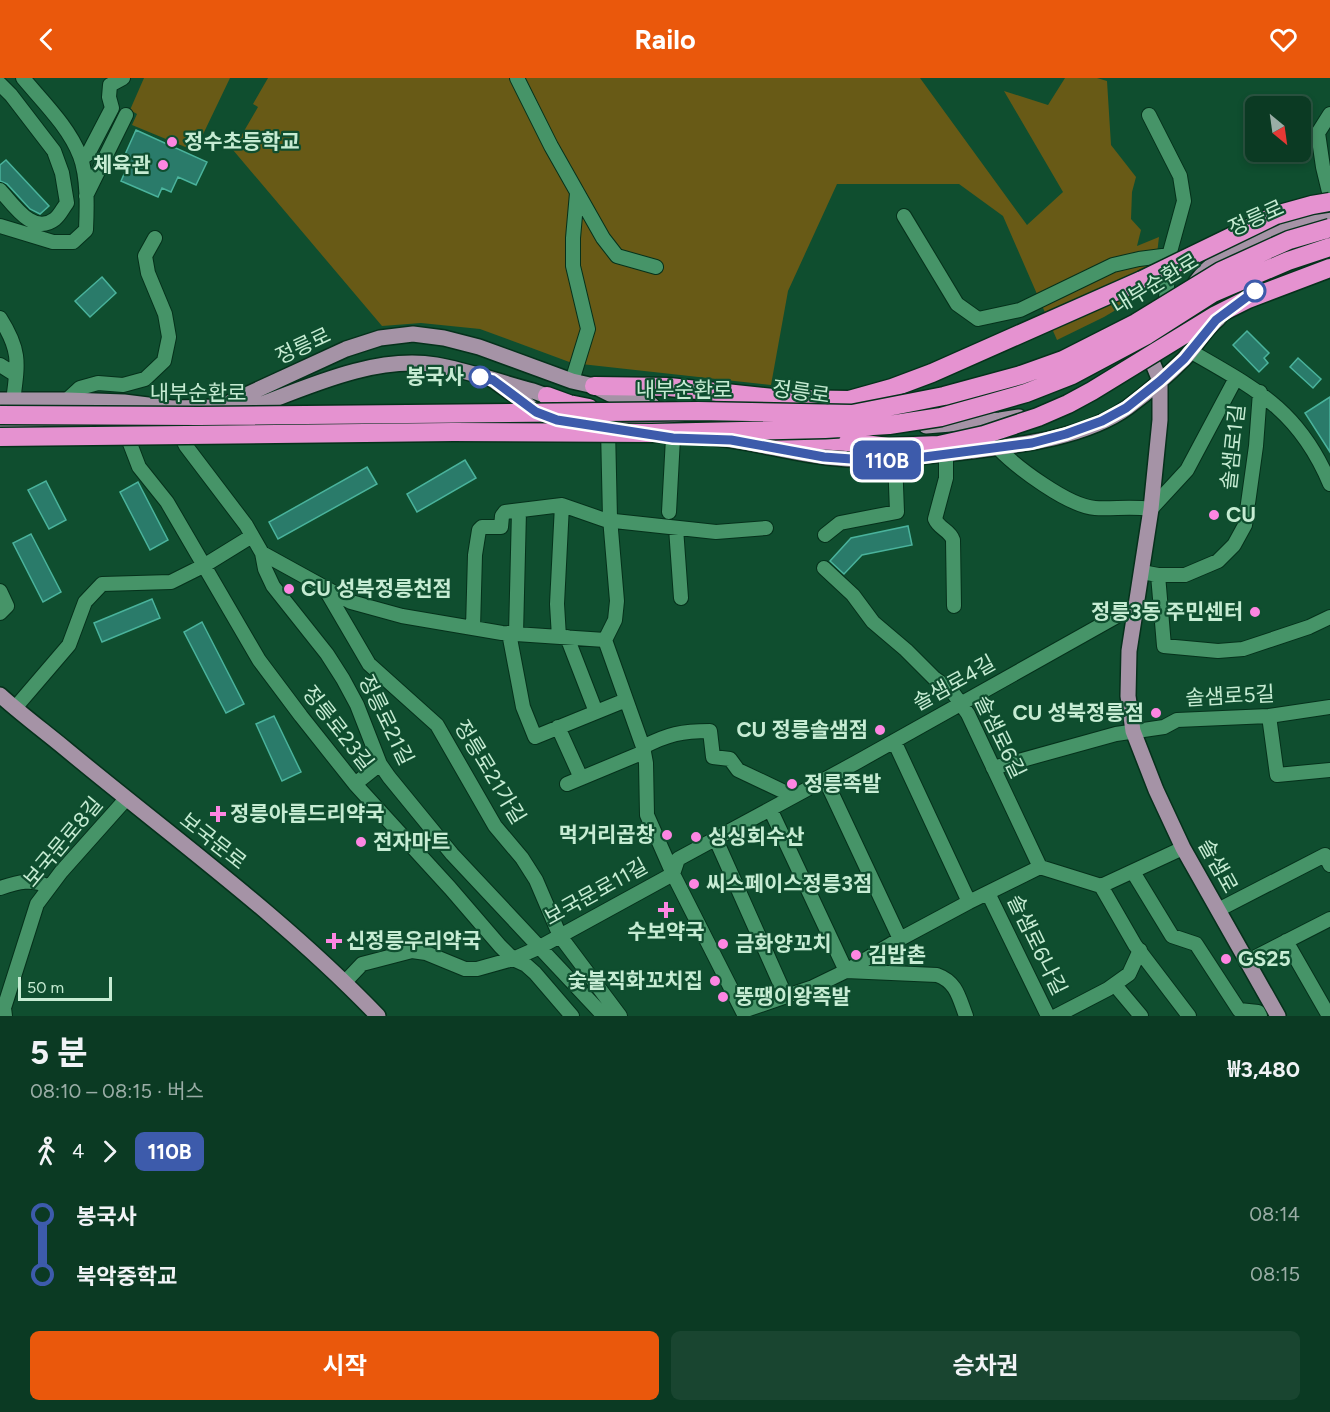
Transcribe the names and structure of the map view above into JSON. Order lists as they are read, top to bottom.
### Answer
{
  "streets": {
    "highway": ["내부순환로"],
    "main road": ["정릉로", "보국문로", "솔샘로"],
    "street": [
      "솔샘로1길",
      "솔샘로4길",
      "솔샘로5길",
      "정릉로21길",
      "정릉로23길",
      "솔샘로6길",
      "정릉로21가길",
      "보국문로8길",
      "보국문로11길",
      "솔샘로6나길"
    ]
  },
  "crossings": [
    ["정릉로", "정릉로21길"],
    ["정릉로", "정릉로23길"],
    ["정릉로", "솔샘로"],
    ["솔샘로1길", "솔샘로"],
    ["솔샘로4길", "솔샘로6길"],
    ["솔샘로4길", "솔샘로"],
    ["솔샘로4길", "보국문로11길"],
    ["솔샘로5길", "솔샘로"],
    ["정릉로21길", "보국문로11길"],
    ["정릉로23길", "보국문로11길"],
    ["정릉로21가길", "보국문로11길"],
    ["보국문로", "보국문로8길"],
    ["보국문로", "보국문로11길"]
  ],
  "places": {
    "other": [
      "정수초등학교",
      "체육관",
      "봉국사",
      "CU",
      "CU 성북정릉천점",
      "정릉3동 주민센터",
      "CU 성북정릉점",
      "CU 정릉솔샘점",
      "정릉족발",
      "먹거리곱창",
      "싱싱회수산",
      "전자마트",
      "씨스페이스정릉3점",
      "금화양꼬치",
      "김밥촌",
      "GS25",
      "숯불직화꼬치집",
      "뚱땡이왕족발"
    ],
    "health": ["정릉아름드리약국", "수보약국", "신정릉우리약국"]
  },
  "lines": ["bus line 110B"],
  "scale_bar": "50 m",
  "north": "bottom right",
  "page": {
    "header": "Railo",
    "on_map": "110B",
    "scale": "50 m",
    "heading": ["5 분", "08:10 – 08:15 · 버스", "₩3,480"],
    "legs": ["4", "110B"],
    "list": [
      {
        "name": "봉국사",
        "value": "08:14"
      },
      {
        "name": "북악중학교",
        "value": "08:15"
      }
    ],
    "buttons": ["시작", "승차권"]
  }
}
